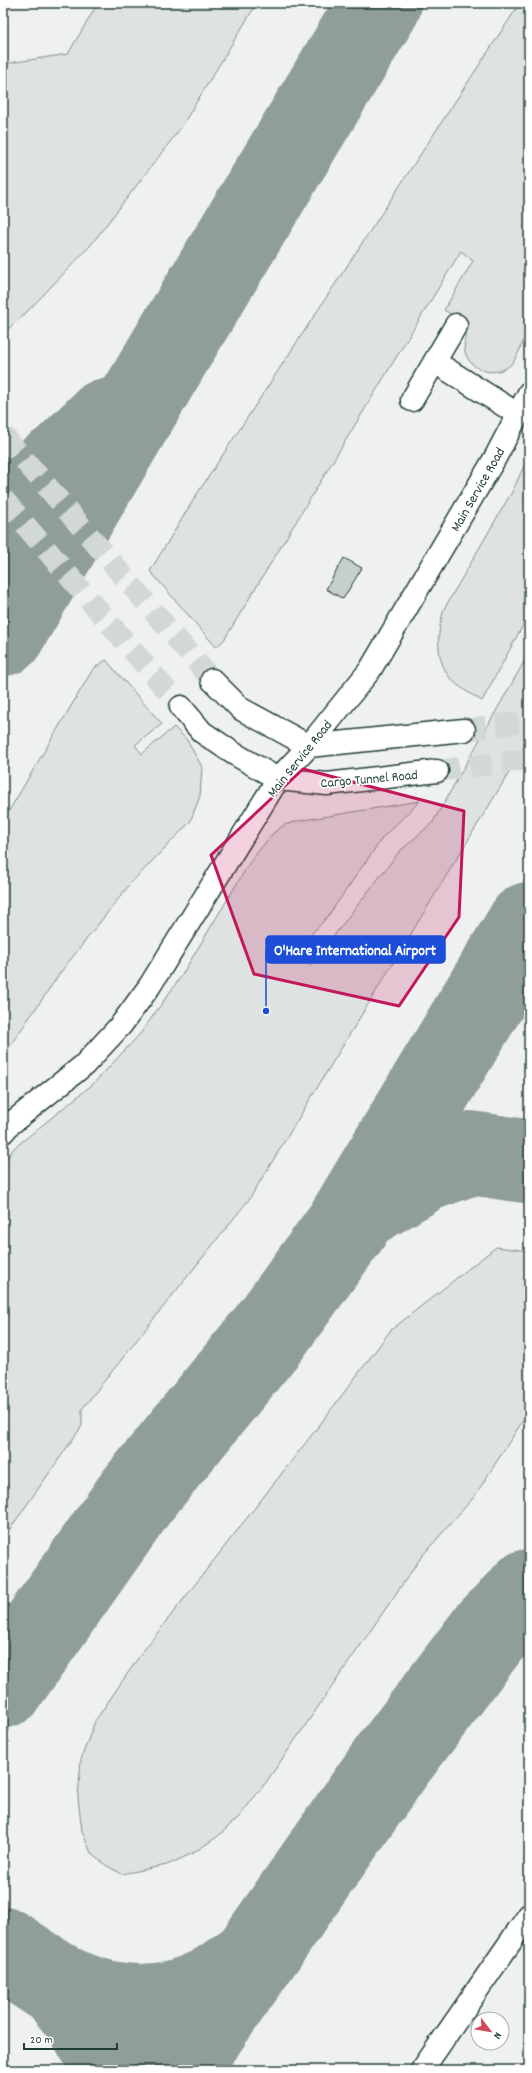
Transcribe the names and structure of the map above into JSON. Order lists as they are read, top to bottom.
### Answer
{
  "streets": {
    "lane": ["Main Service Road", "Cargo Tunnel Road"]
  },
  "crossings": [
    ["Main Service Road", "Cargo Tunnel Road"]
  ],
  "places": ["O'Hare International Airport"],
  "scale_bar": "20 m",
  "north": "bottom right"
}
